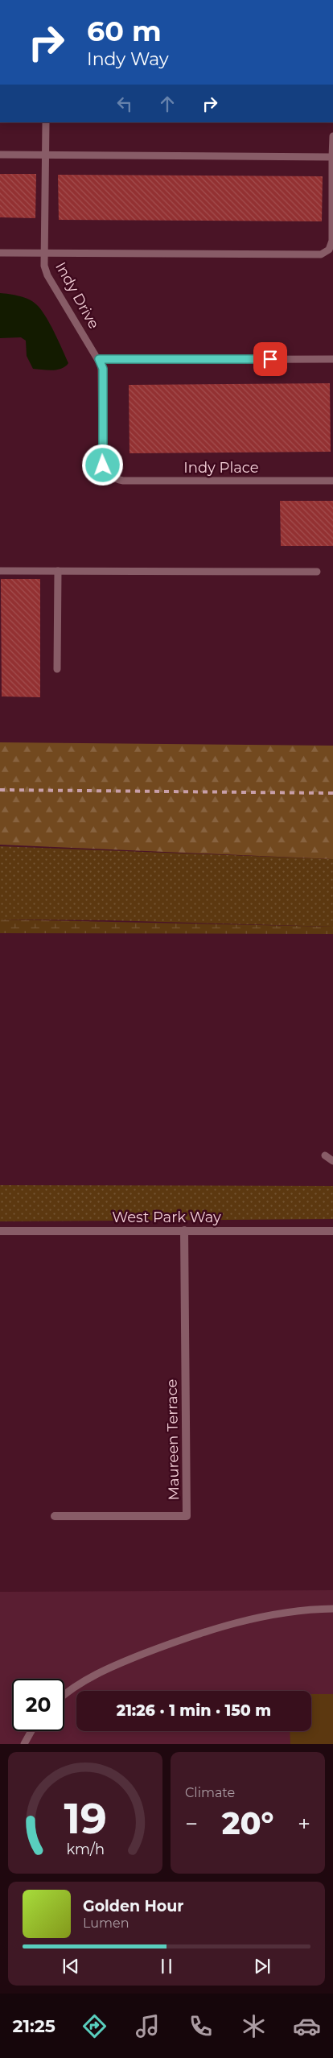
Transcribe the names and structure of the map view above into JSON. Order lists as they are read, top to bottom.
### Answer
{
  "streets": {
    "street": ["West Park Way", "Maureen Terrace"],
    "lane": ["Indy Drive", "Indy Place"]
  },
  "crossings": [
    ["Indy Drive", "Indy Place"],
    ["West Park Way", "Maureen Terrace"]
  ],
  "page": {
    "turn": ["60 m", "Indy Way"],
    "limit": "20",
    "trip": "21:26 · 1 min · 150 m",
    "tile": "Climate",
    "heat": ["−", "20°", "+"],
    "song": ["Golden Hour", "Lumen"],
    "tabs": "21:25",
    "gauge": ["19", "km/h"]
  }
}
